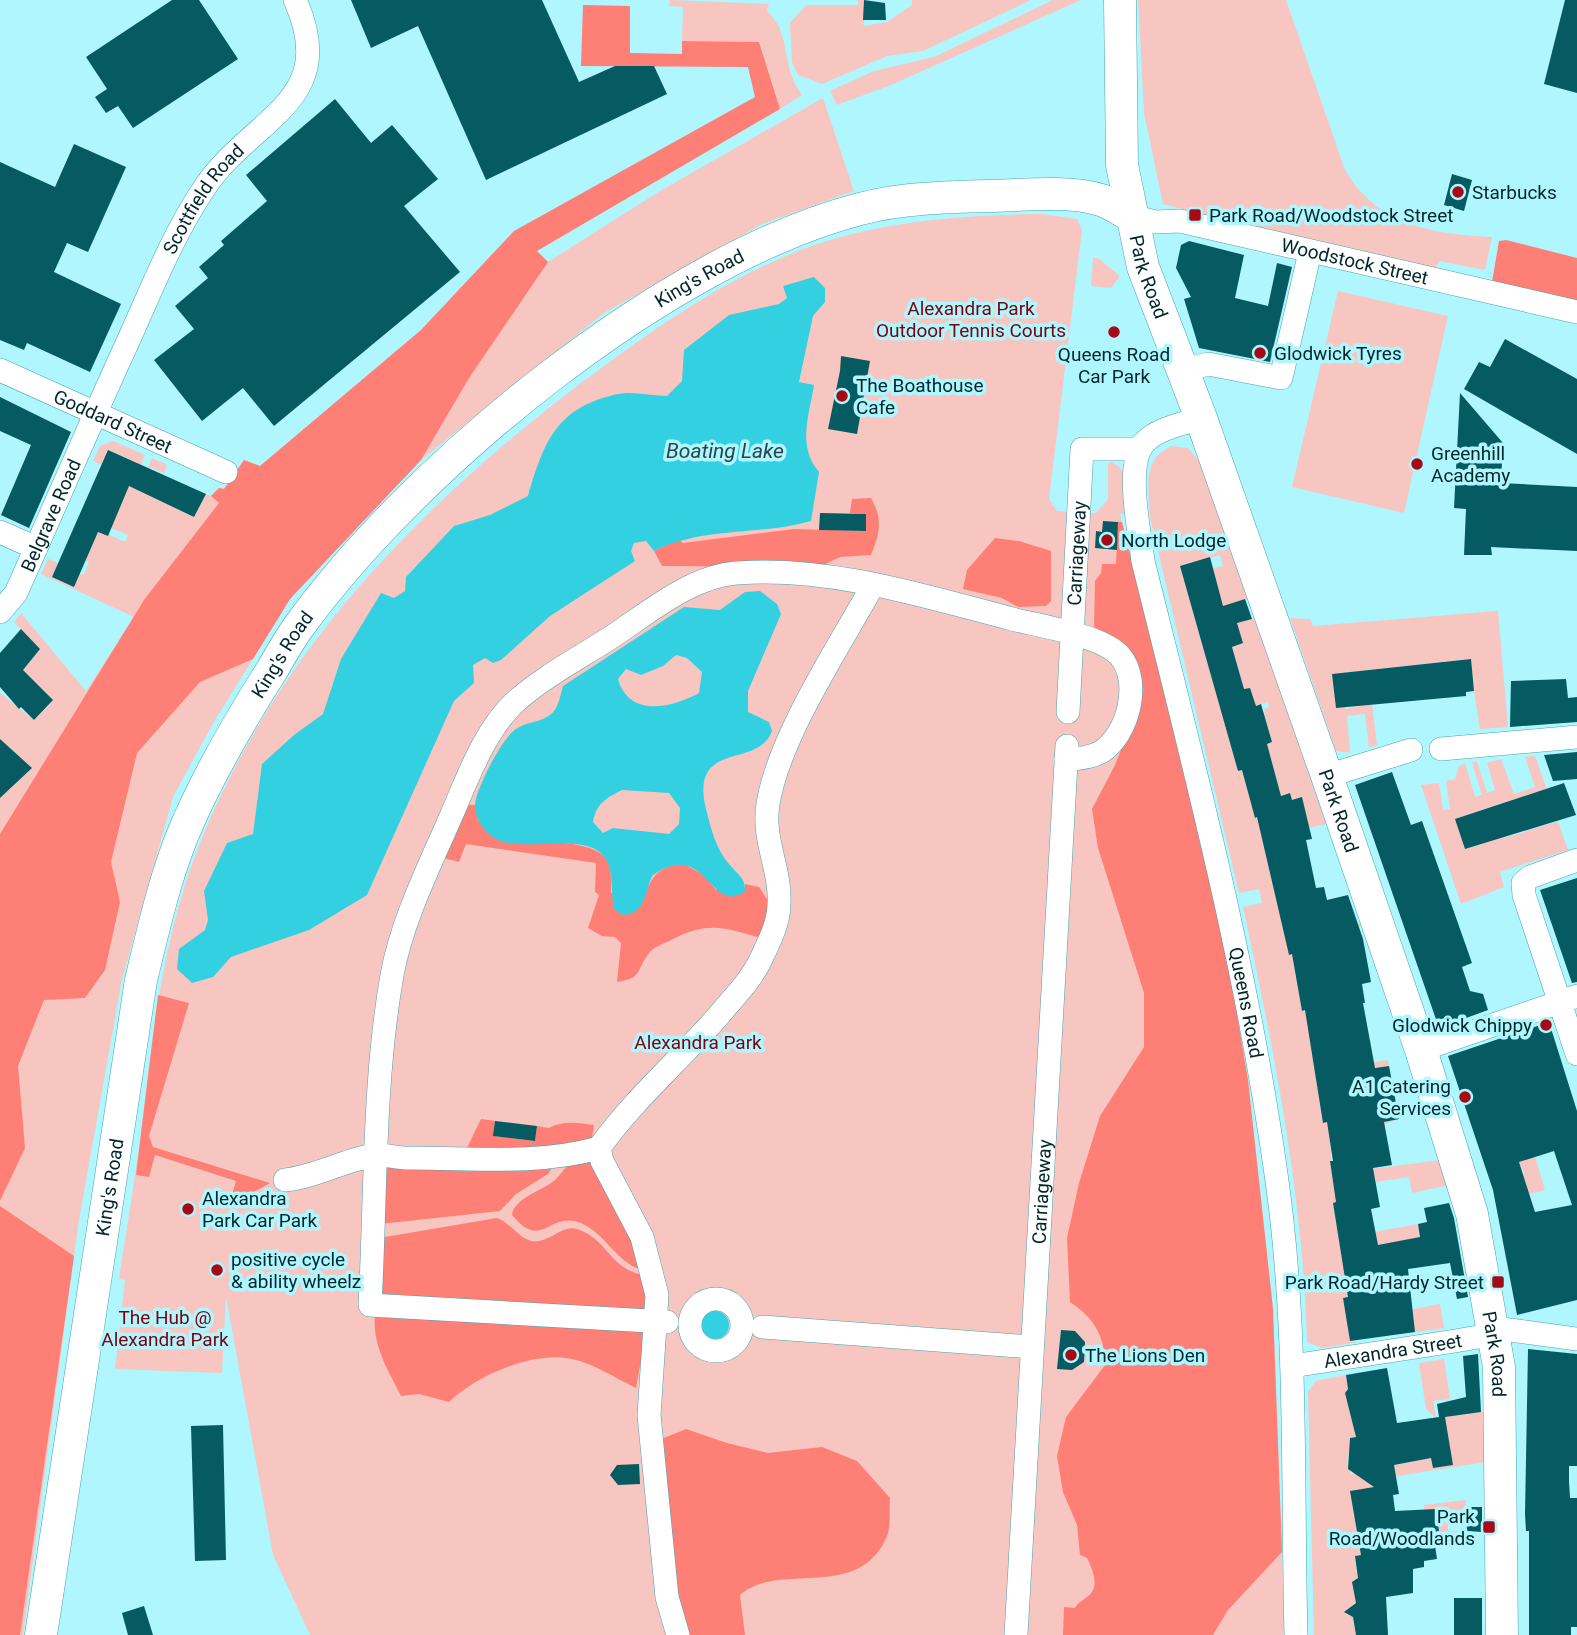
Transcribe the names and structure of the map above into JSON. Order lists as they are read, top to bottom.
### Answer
{
  "streets": {
    "street": [
      "Scottfield Road",
      "Woodstock Street",
      "Park Road",
      "King's Road",
      "Goddard Street",
      "Belgrave Road",
      "Carriageway",
      "Queens Road",
      "Alexandra Street"
    ]
  },
  "crossings": [
    ["Scottfield Road", "Goddard Street"],
    ["Scottfield Road", "Belgrave Road"],
    ["Woodstock Street", "Park Road"],
    ["Woodstock Street", "King's Road"],
    ["Park Road", "King's Road"],
    ["Park Road", "Alexandra Street"],
    ["Goddard Street", "Belgrave Road"],
    ["Carriageway", "Queens Road"],
    ["Queens Road", "Alexandra Street"]
  ],
  "water": ["Boating Lake"],
  "parks": ["Alexandra Park Outdoor Tennis Courts", "Alexandra Park", "The Hub @ Alexandra Park"],
  "places": {
    "other": [
      "Starbucks",
      "Queens Road Car Park",
      "Glodwick Tyres",
      "The Boathouse Cafe",
      "Greenhill Academy",
      "North Lodge",
      "Glodwick Chippy",
      "A1 Catering Services",
      "Alexandra Park Car Park",
      "positive cycle & ability wheelz",
      "The Lions Den"
    ],
    "transit": ["Park Road/Woodstock Street", "Park Road/Hardy Street", "Park Road/Woodlands"]
  }
}
